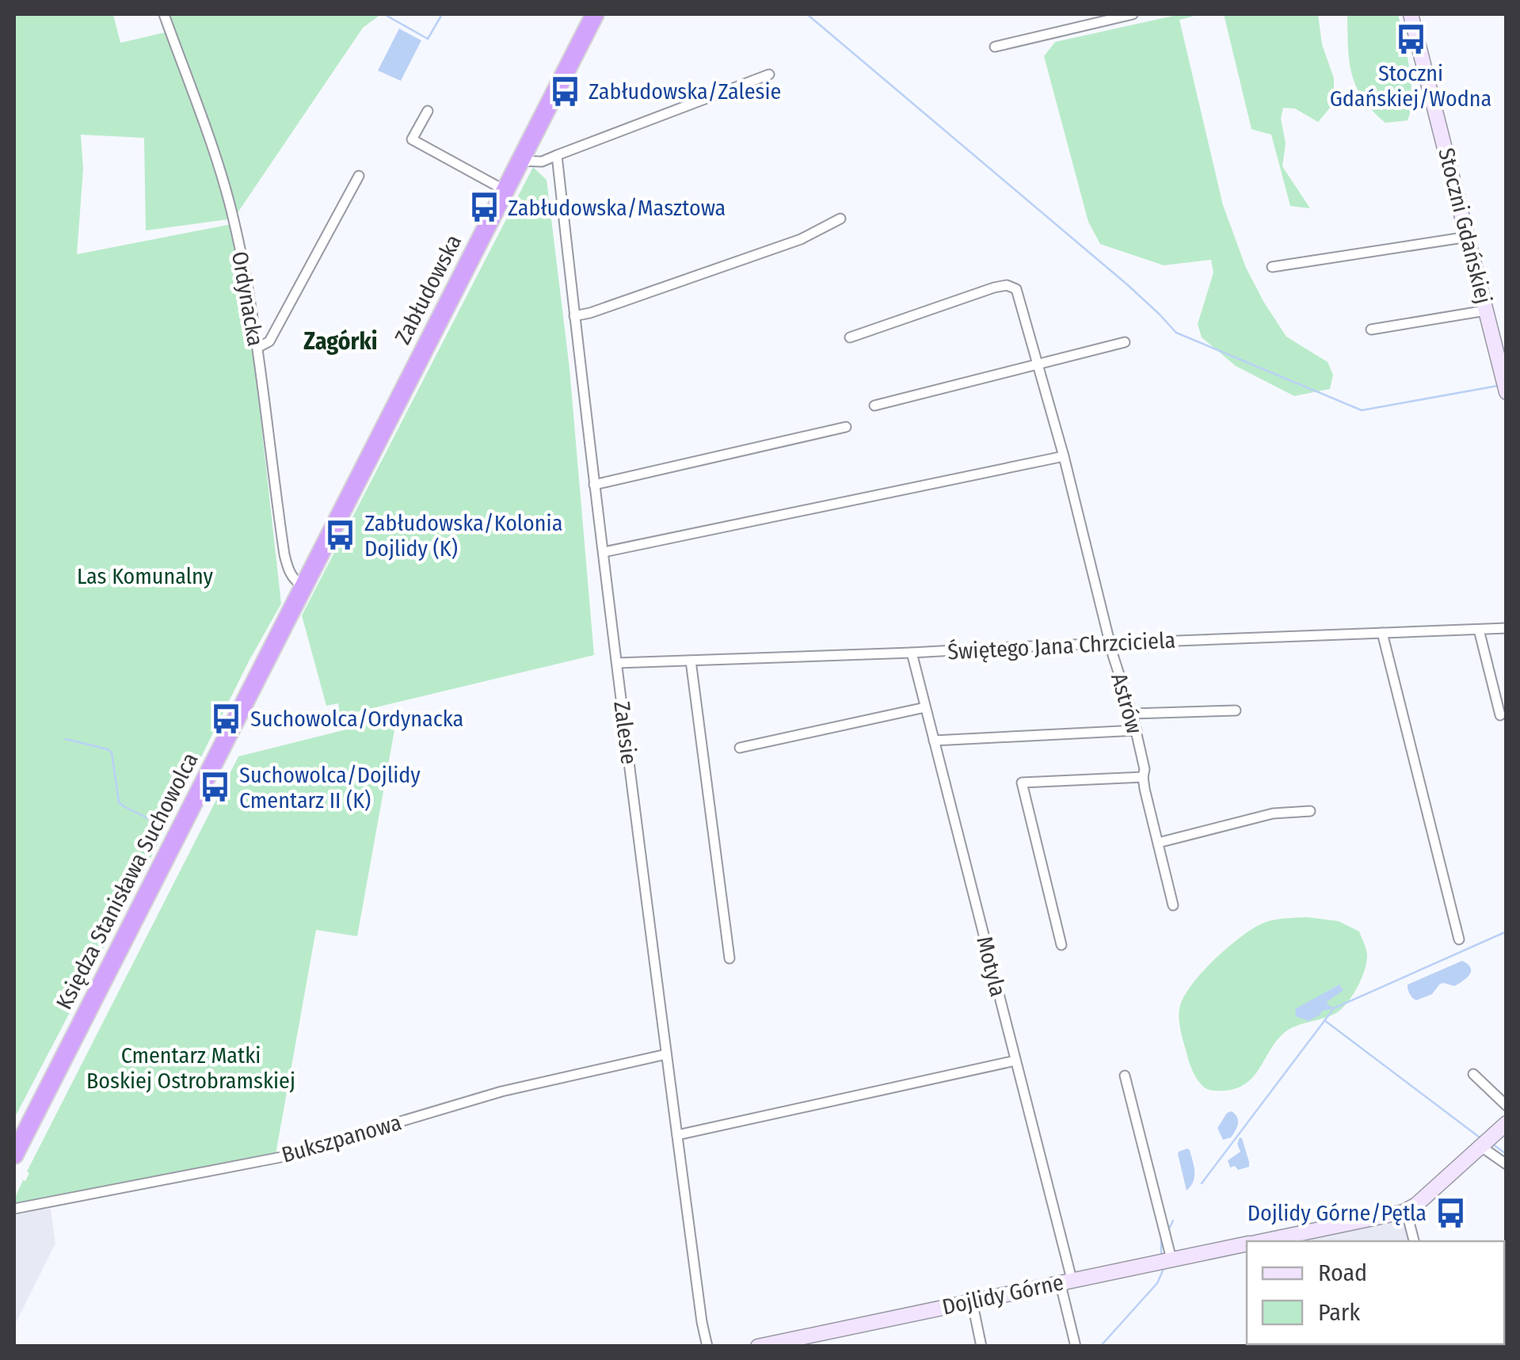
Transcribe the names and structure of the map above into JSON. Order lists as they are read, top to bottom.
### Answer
{
  "streets": {
    "highway": ["Zabłudowska", "Księdza Stanisława Suchowolca"],
    "street": [
      "Stoczni Gdańskiej",
      "Ordynacka",
      "Świętego Jana Chrzciciela",
      "Astrów",
      "Zalesie",
      "Motyla",
      "Bukszpanowa",
      "Dojlidy Górne"
    ]
  },
  "crossings": [
    ["Zabłudowska", "Ordynacka"],
    ["Zabłudowska", "Księdza Stanisława Suchowolca"],
    ["Ordynacka", "Księdza Stanisława Suchowolca"],
    ["Świętego Jana Chrzciciela", "Astrów"],
    ["Świętego Jana Chrzciciela", "Zalesie"],
    ["Świętego Jana Chrzciciela", "Motyla"],
    ["Zalesie", "Bukszpanowa"],
    ["Motyla", "Dojlidy Górne"]
  ],
  "districts": ["Zagórki"],
  "parks": ["Las Komunalny", "Cmentarz Matki Boskiej Ostrobramskiej"],
  "places": {
    "bus stop": [
      "Stoczni Gdańskiej/Wodna",
      "Zabłudowska/Zalesie",
      "Zabłudowska/Masztowa",
      "Zabłudowska/Kolonia Dojlidy (K)",
      "Suchowolca/Ordynacka",
      "Suchowolca/Dojlidy Cmentarz II (K)",
      "Dojlidy Górne/Pętla"
    ]
  },
  "legend": ["Road", "Park"]
}
